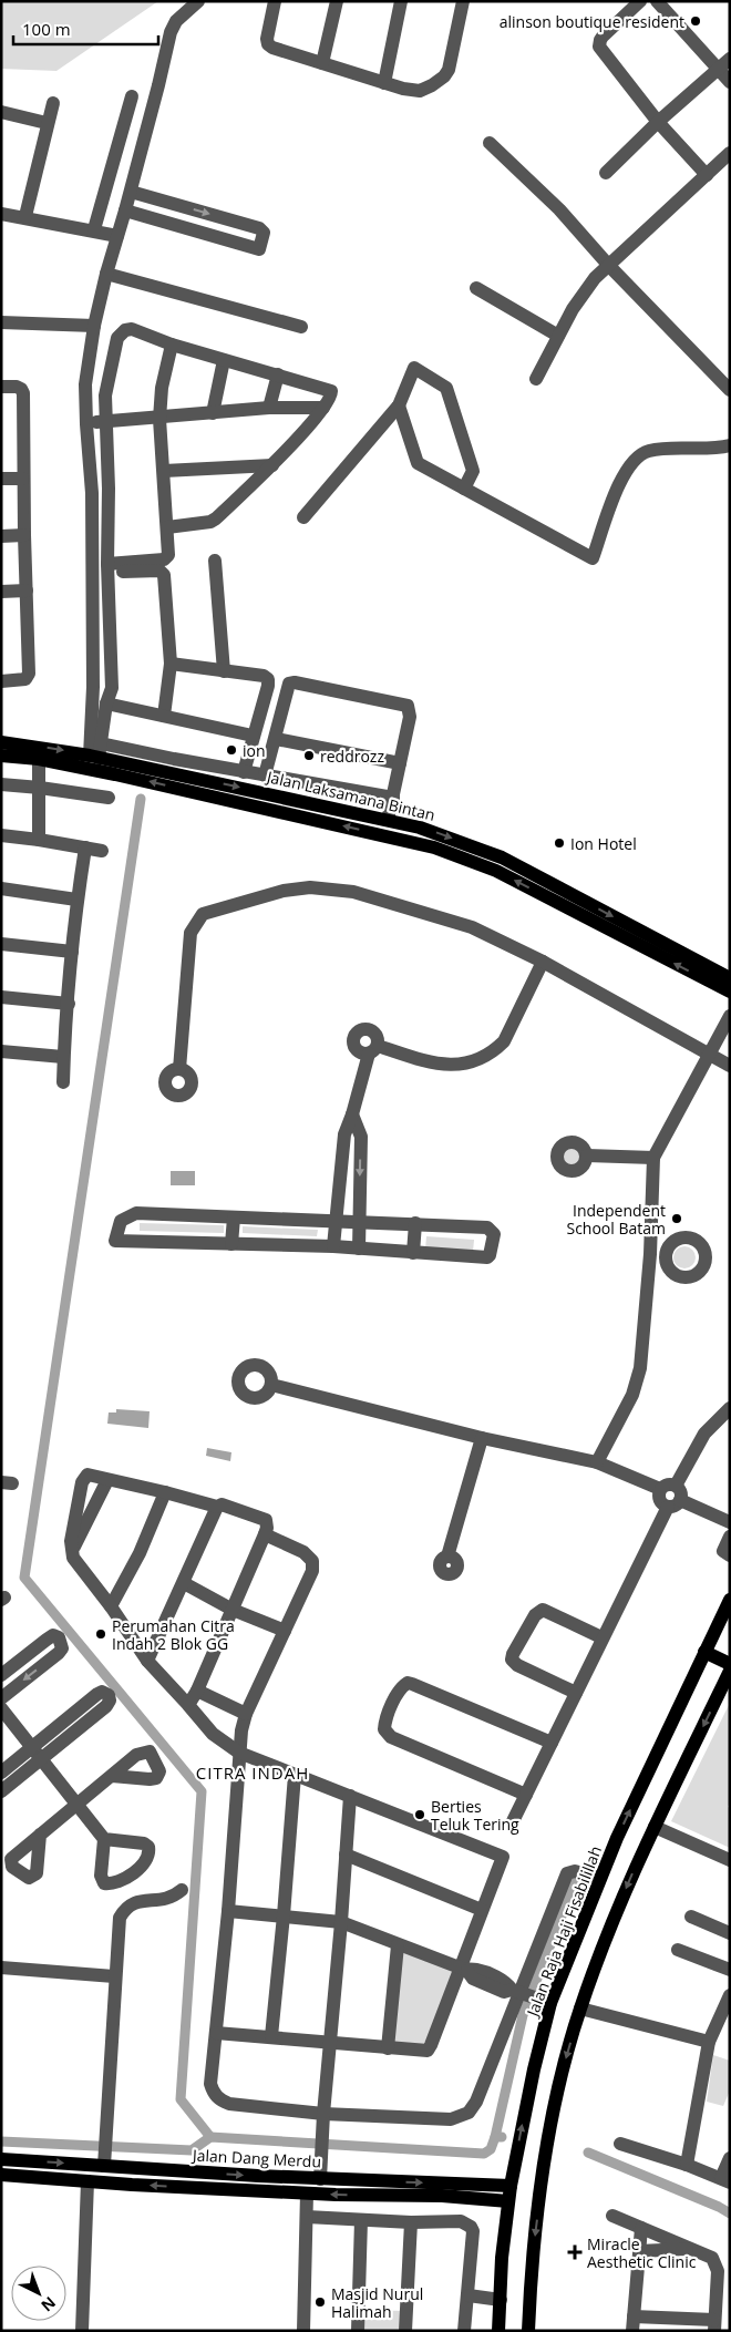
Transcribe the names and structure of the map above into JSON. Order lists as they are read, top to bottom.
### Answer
{
  "streets": {
    "main road": ["Jalan Laksamana Bintan", "Jalan Raja Haji Fisabilillah", "Jalan Dang Merdu"]
  },
  "crossings": [
    ["Jalan Raja Haji Fisabilillah", "Jalan Dang Merdu"]
  ],
  "districts": ["CITRA INDAH"],
  "places": {
    "other": [
      "alinson boutique resident",
      "ion",
      "reddrozz",
      "Ion Hotel",
      "Independent School Batam",
      "Perumahan Citra Indah 2 Blok GG",
      "Berties Teluk Tering",
      "Masjid Nurul Halimah"
    ],
    "health": ["Miracle Aesthetic Clinic"]
  },
  "scale_bar": "100 m",
  "north": "bottom right"
}
